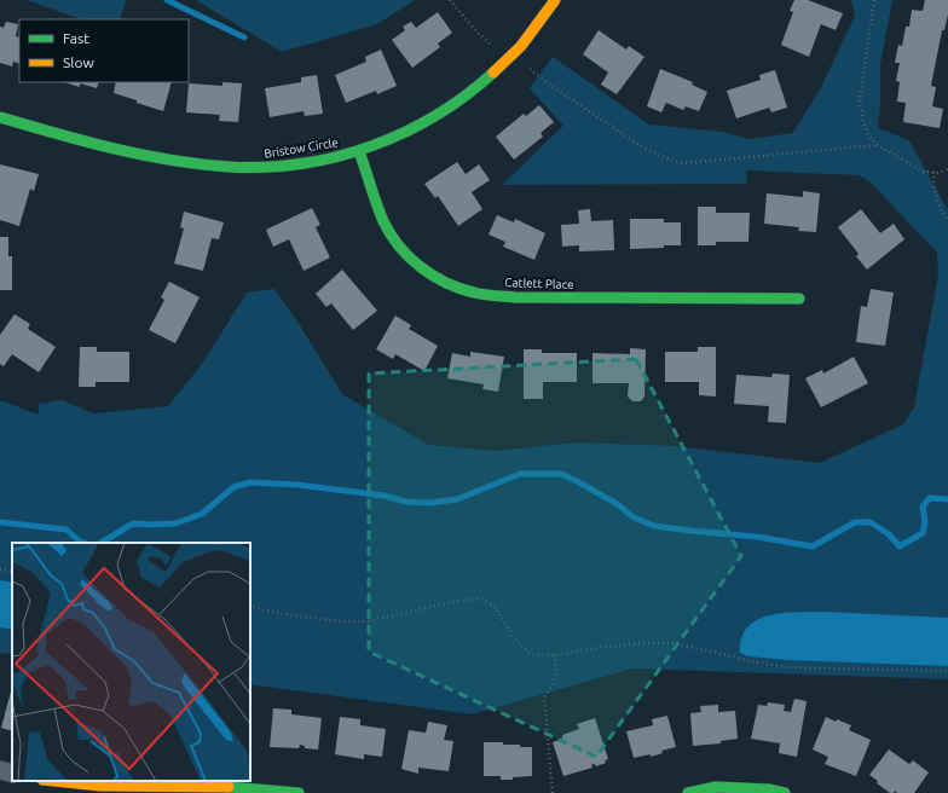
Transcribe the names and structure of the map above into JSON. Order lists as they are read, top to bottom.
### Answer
{
  "streets": {
    "street": ["Bristow Circle", "Catlett Place"]
  },
  "crossings": [
    ["Bristow Circle", "Catlett Place"]
  ],
  "legend": ["Fast", "Slow"]
}
